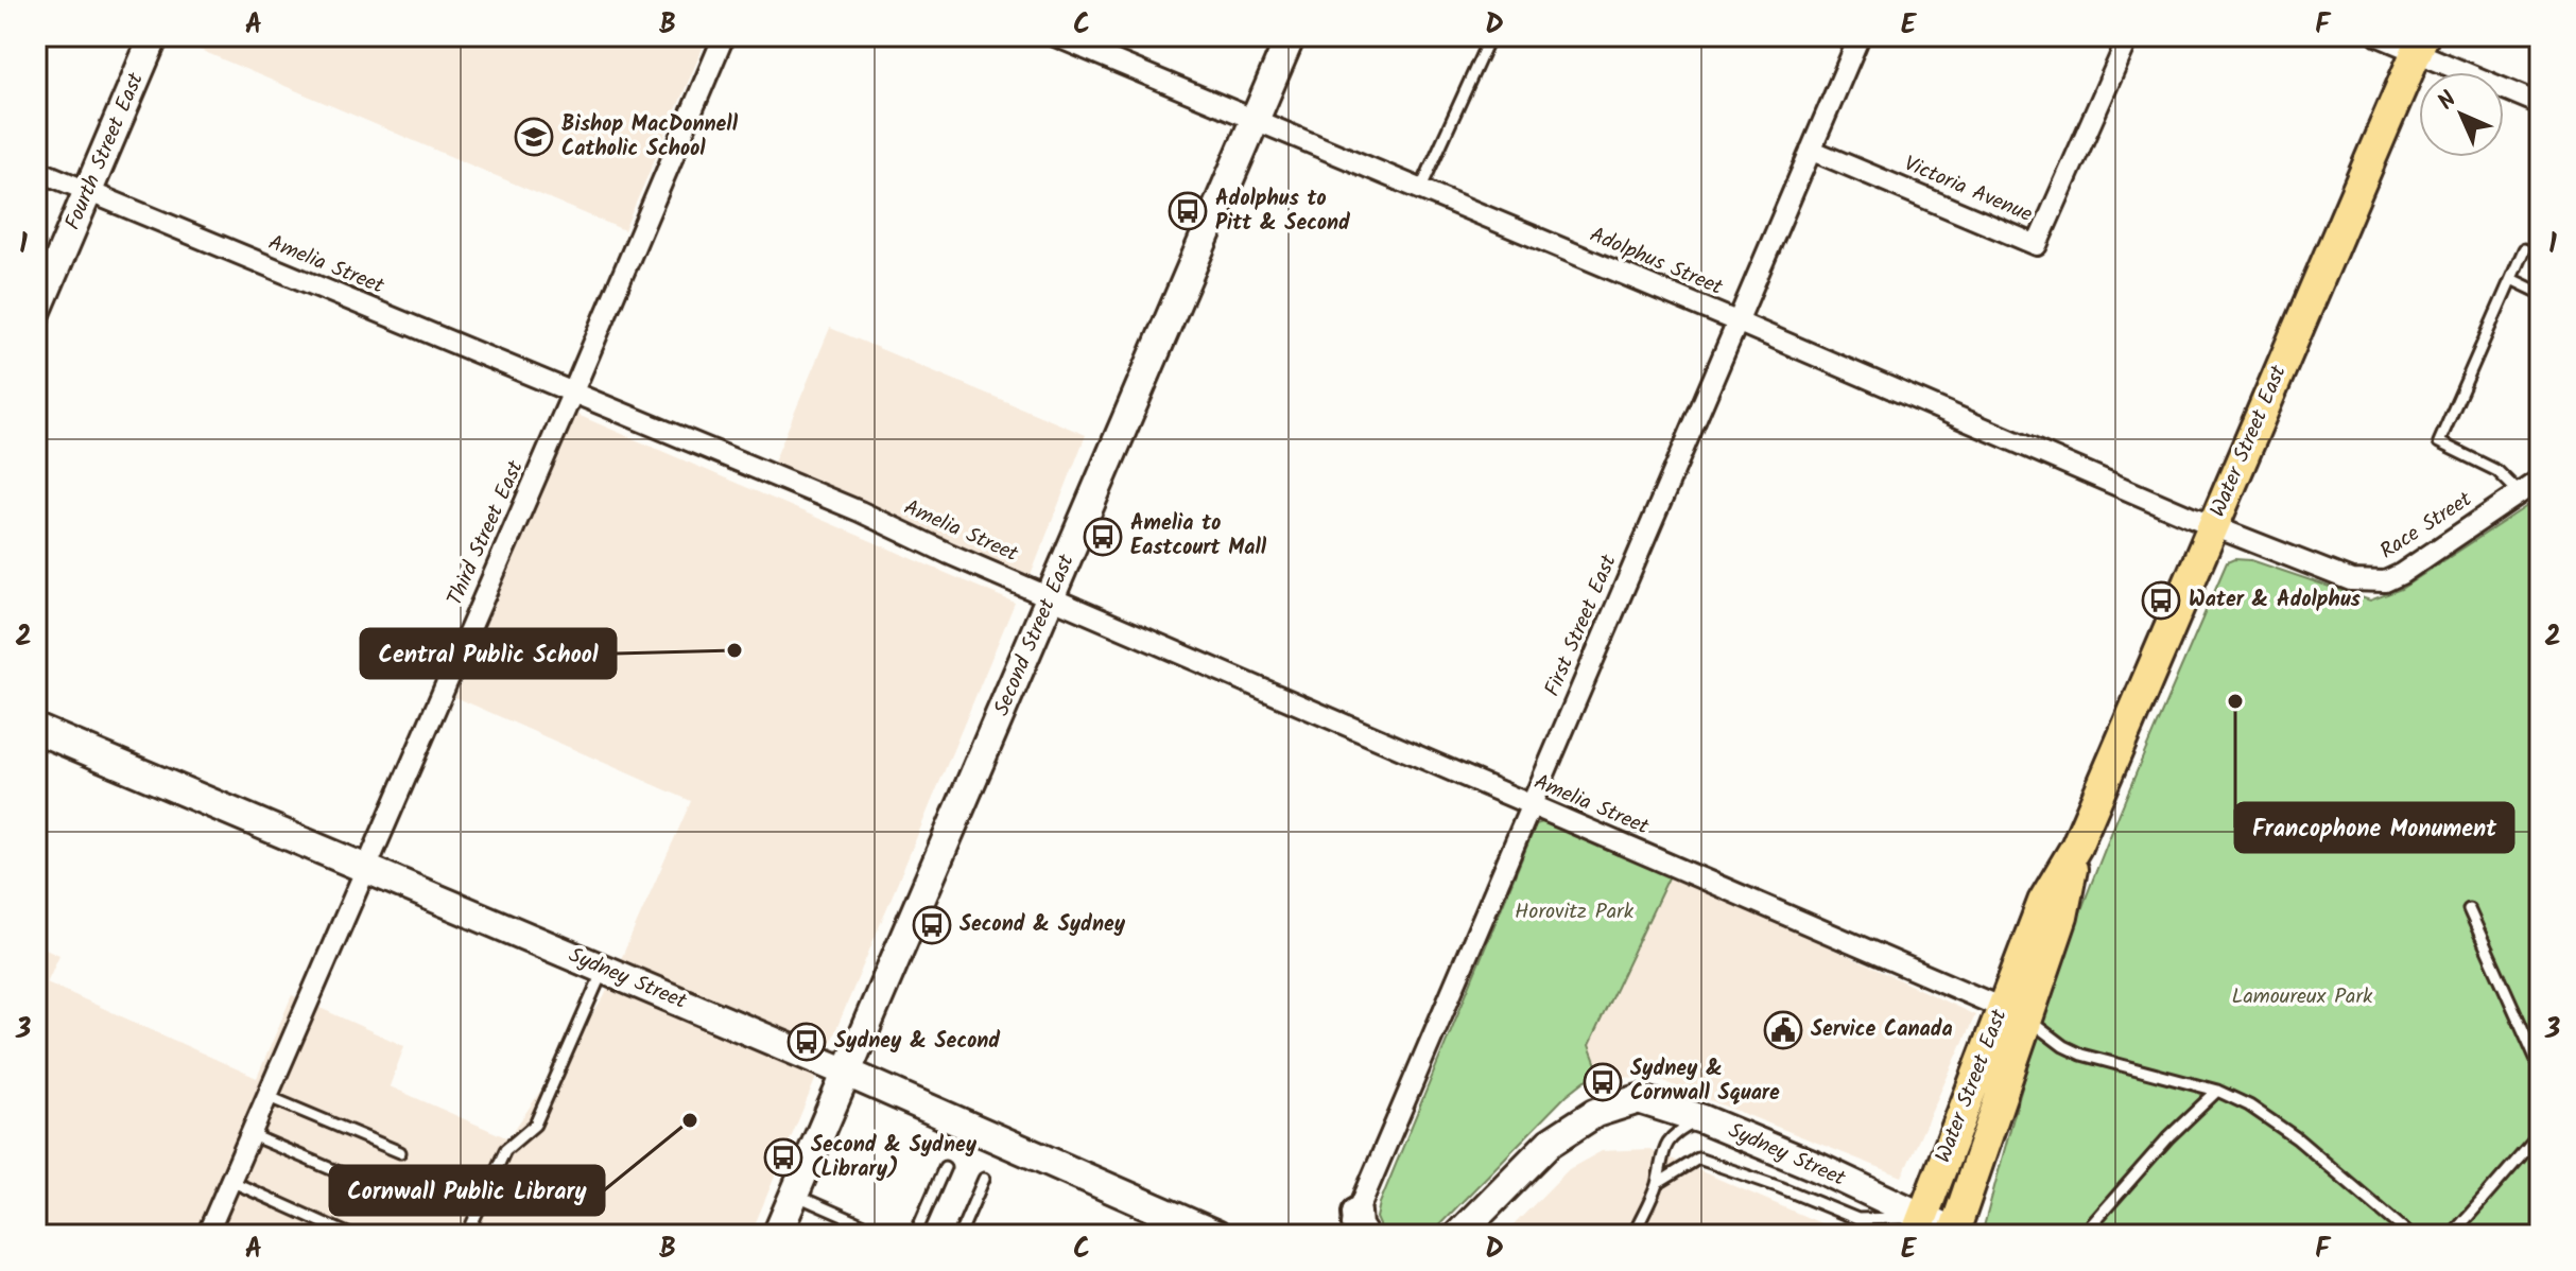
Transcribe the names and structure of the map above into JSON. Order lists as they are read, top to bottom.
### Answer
{
  "streets": {
    "main road": ["Water Street East"],
    "street": [
      "Fourth Street East",
      "Victoria Avenue",
      "Adolphus Street",
      "Amelia Street",
      "Race Street",
      "Third Street East",
      "First Street East",
      "Second Street East",
      "Sydney Street"
    ]
  },
  "crossings": [
    ["Fourth Street East", "Amelia Street"],
    ["Victoria Avenue", "First Street East"],
    ["Adolphus Street", "Water Street East"],
    ["Adolphus Street", "Race Street"],
    ["Adolphus Street", "First Street East"],
    ["Adolphus Street", "Second Street East"],
    ["Amelia Street", "Water Street East"],
    ["Amelia Street", "Third Street East"],
    ["Amelia Street", "First Street East"],
    ["Amelia Street", "Second Street East"],
    ["Water Street East", "Race Street"],
    ["Water Street East", "Sydney Street"],
    ["Third Street East", "Sydney Street"],
    ["Second Street East", "Sydney Street"]
  ],
  "parks": ["Horovitz Park", "Lamoureux Park"],
  "places": {
    "school or university": ["Bishop MacDonnell Catholic School"],
    "bus stop": [
      "Adolphus to Pitt & Second",
      "Amelia to Eastcourt Mall",
      "Water & Adolphus",
      "Second & Sydney",
      "Sydney & Second",
      "Sydney & Cornwall Square",
      "Second & Sydney (Library)"
    ],
    "other": ["Central Public School", "Francophone Monument", "Cornwall Public Library"],
    "public building": ["Service Canada"]
  },
  "north": "top left",
  "grid": {
    "columns": [
      "A",
      "B",
      "C",
      "D",
      "E",
      "F"
    ],
    "rows": ["1", "2", "3"]
  }
}
